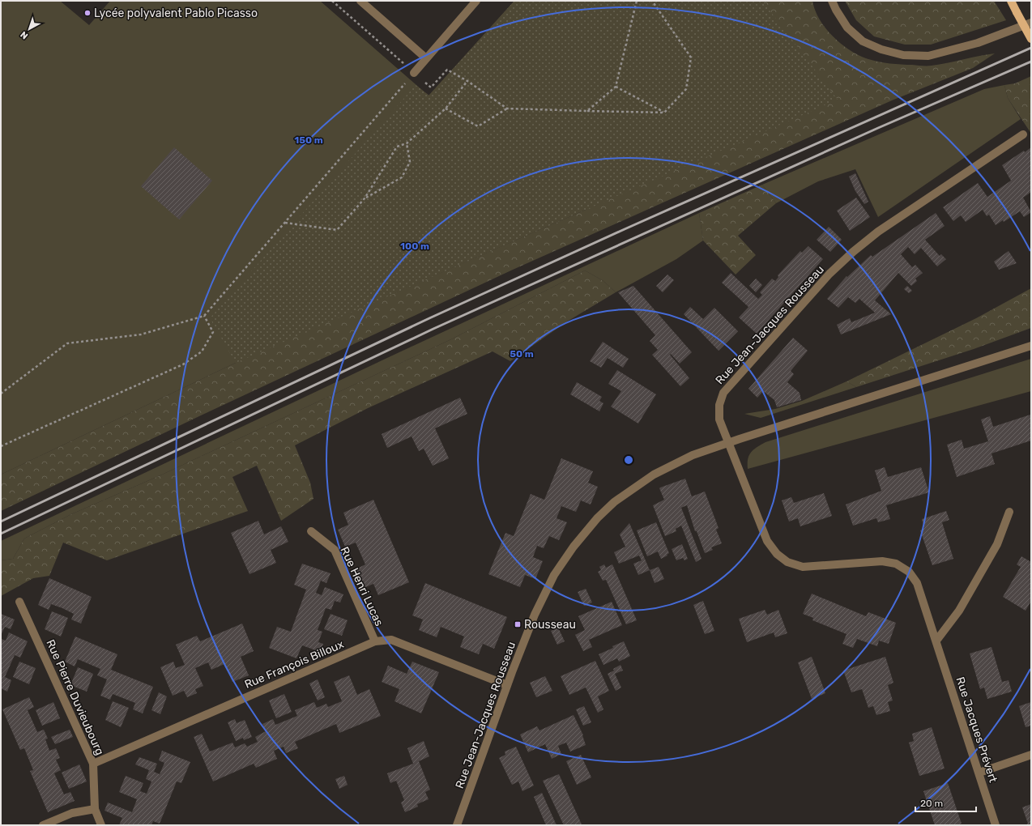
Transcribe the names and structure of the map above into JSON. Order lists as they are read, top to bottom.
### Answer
{
  "streets": {
    "street": [
      "Rue Jean-Jacques Rousseau",
      "Rue Henri Lucas",
      "Rue François Billoux",
      "Rue Pierre Duvieubourg",
      "Rue Jacques Prévert"
    ]
  },
  "crossings": [
    ["Rue Jean-Jacques Rousseau", "Rue François Billoux"],
    ["Rue Jean-Jacques Rousseau", "Rue Jacques Prévert"],
    ["Rue Henri Lucas", "Rue François Billoux"],
    ["Rue François Billoux", "Rue Pierre Duvieubourg"]
  ],
  "places": {
    "other": ["Lycée polyvalent Pablo Picasso"],
    "transit": ["Rousseau"]
  },
  "scale_bar": "20 m",
  "north": "bottom left",
  "rings": ["150 m", "100 m", "50 m"]
}
